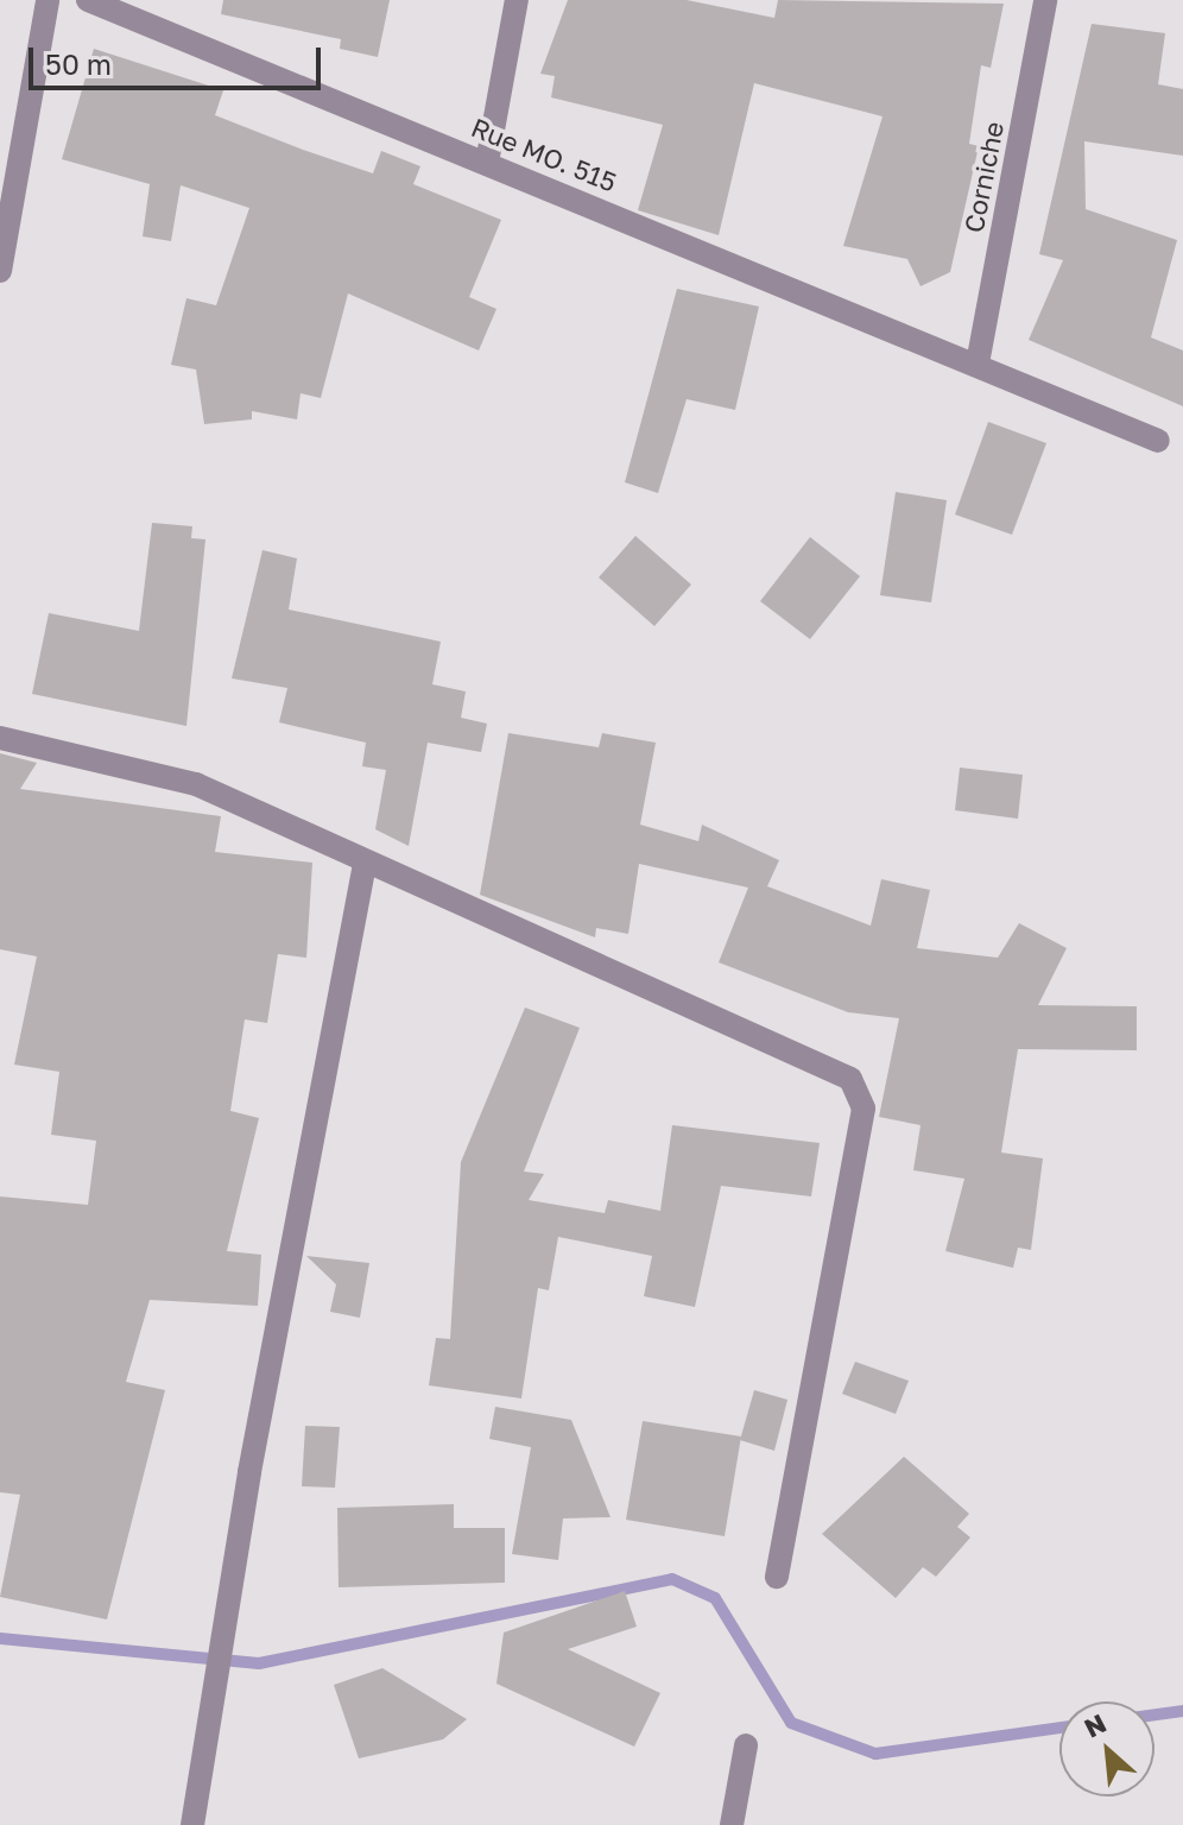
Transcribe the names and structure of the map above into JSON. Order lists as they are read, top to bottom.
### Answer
{
  "streets": {
    "street": ["Rue MO. 515", "Corniche"]
  },
  "crossings": [
    ["Rue MO. 515", "Corniche"]
  ],
  "scale_bar": "50 m",
  "north": "top left"
}
